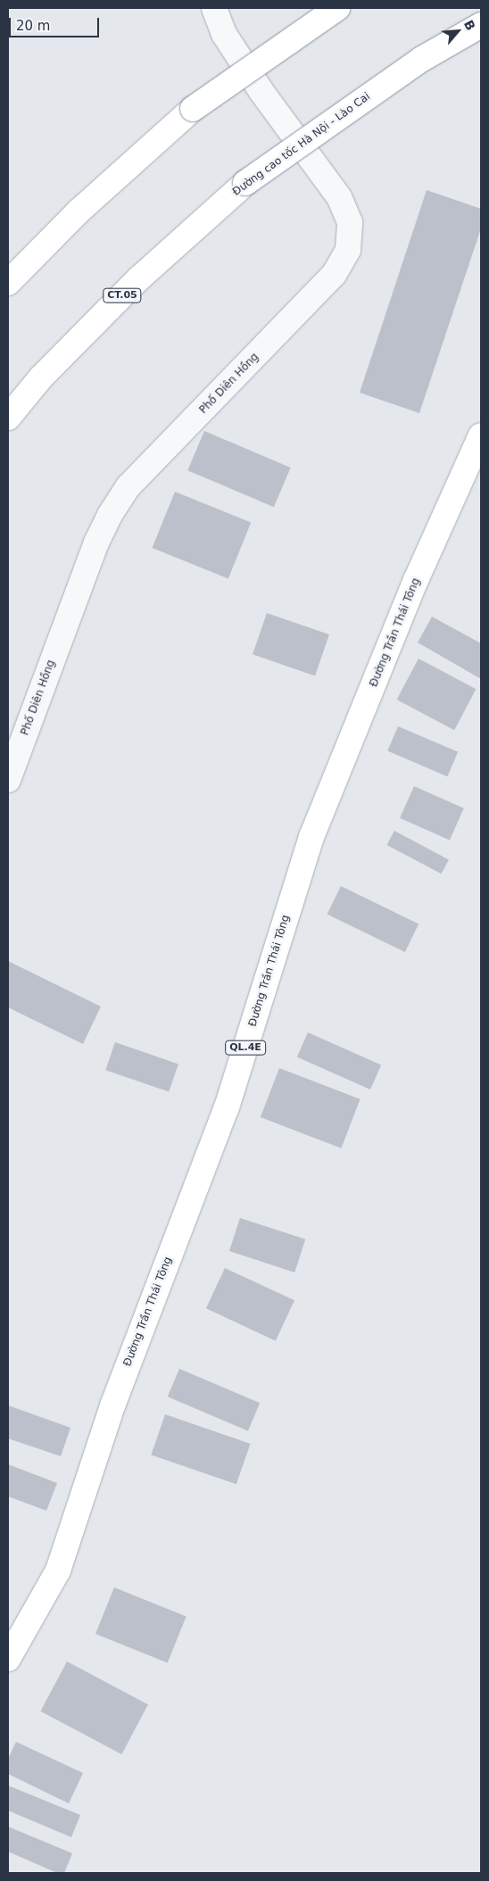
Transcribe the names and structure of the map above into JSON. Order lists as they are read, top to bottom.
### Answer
{
  "streets": {
    "main road": [
      "Đường cao tốc Hà Nội - Lào Cai",
      "CT.05",
      "Đường Trần Thái Tông",
      "QL.4E"
    ],
    "street": ["Phố Diên Hồng"]
  },
  "scale_bar": "20 m",
  "north": "top right"
}
